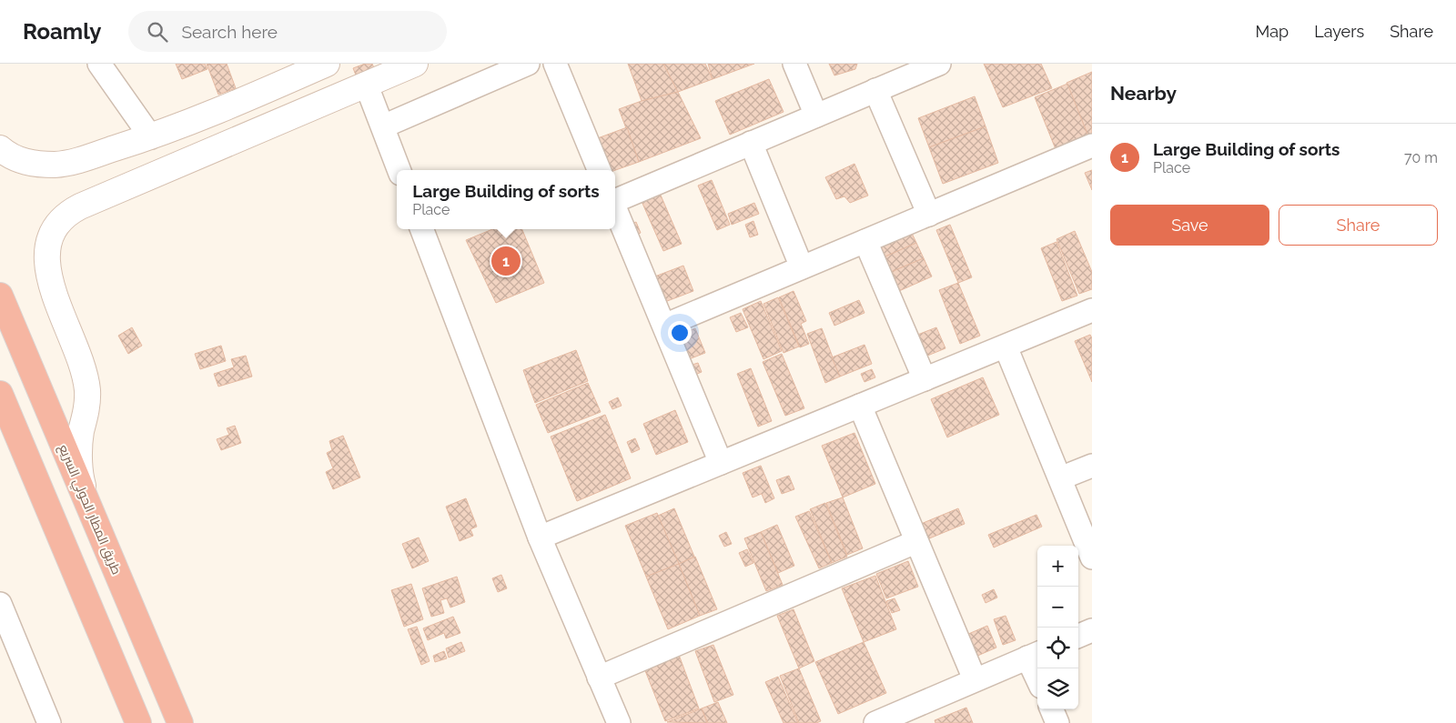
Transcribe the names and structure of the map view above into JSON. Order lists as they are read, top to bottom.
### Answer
{
  "streets": {
    "highway": ["طريق المطار الحولي السريع"]
  },
  "page": {
    "header": "Roamly",
    "search": "Search here",
    "nav": ["Map", "Layers", "Share"],
    "heading": "Nearby",
    "list": [
      {
        "mark": "1",
        "name": "Large Building of sorts",
        "note": "Place",
        "value": "70 m"
      }
    ],
    "popup": ["Large Building of sorts", "Place"],
    "buttons": ["Save", "Share"],
    "pins": "1",
    "map_buttons": ["+", "−"]
  }
}
